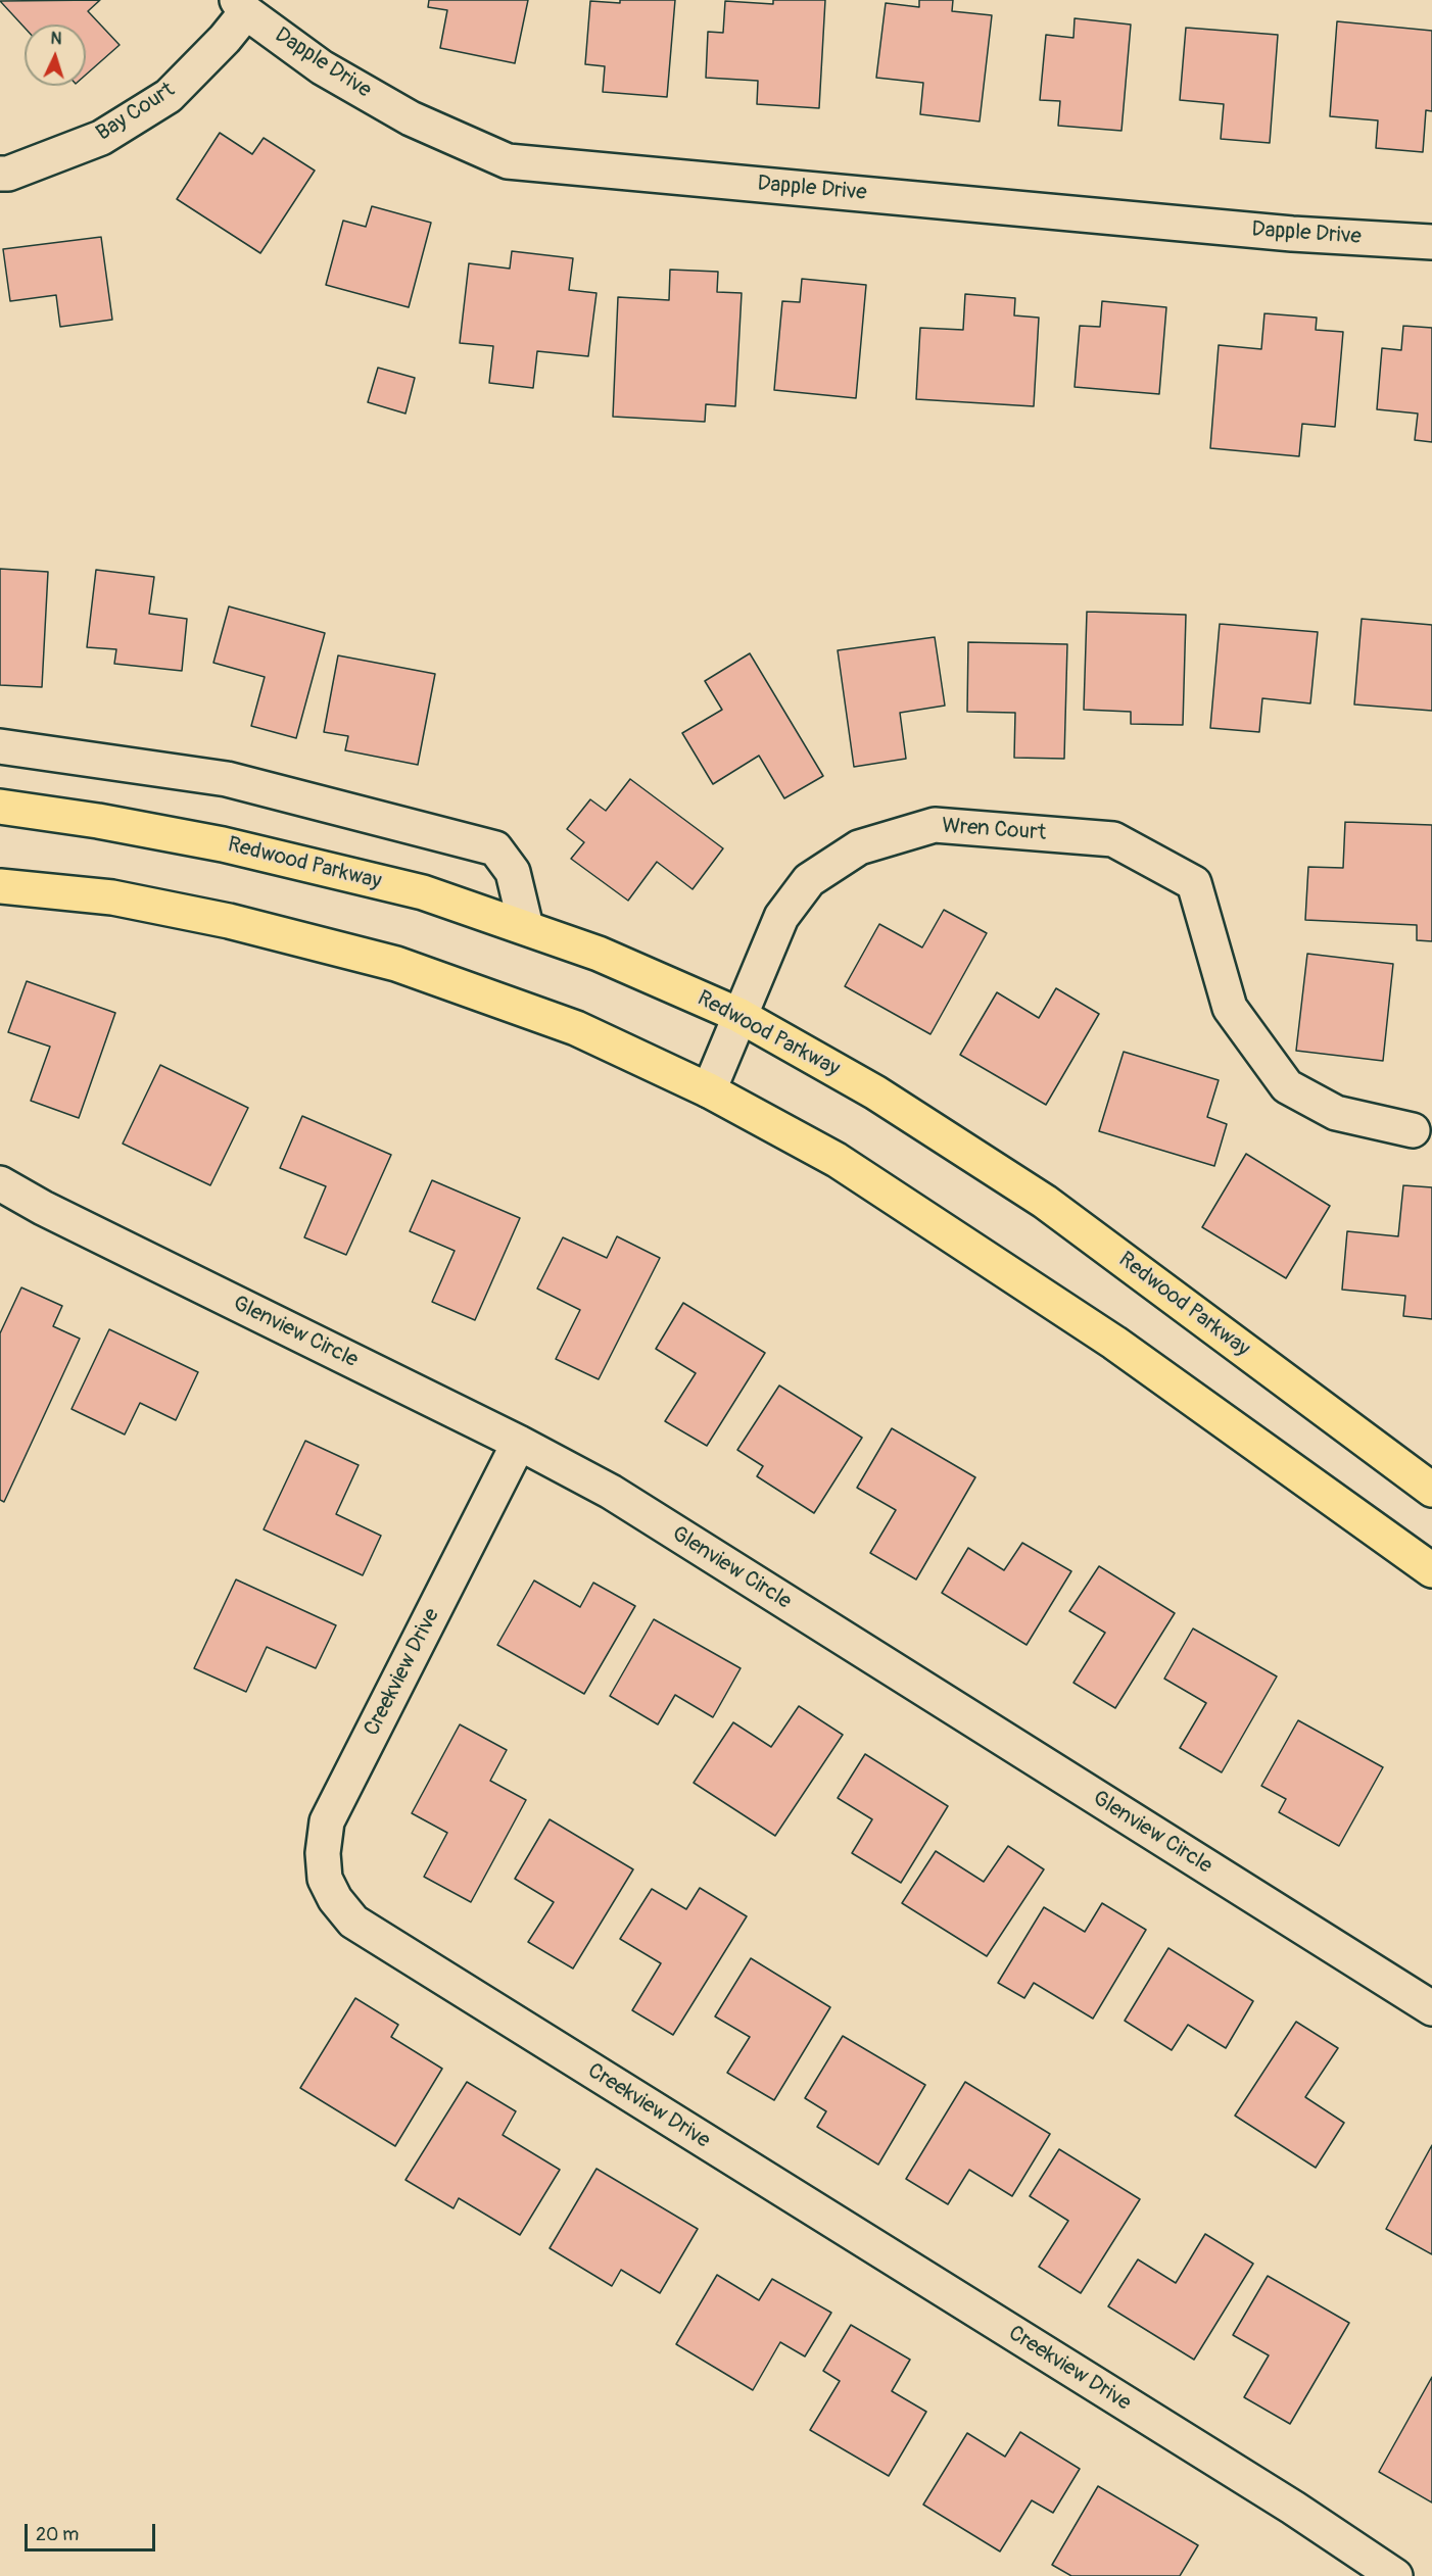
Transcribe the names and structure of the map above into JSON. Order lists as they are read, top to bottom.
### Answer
{
  "streets": {
    "main road": ["Redwood Parkway"],
    "street": [
      "Dapple Drive",
      "Bay Court",
      "Wren Court",
      "Glenview Circle",
      "Creekview Drive"
    ]
  },
  "crossings": [
    ["Dapple Drive", "Bay Court"],
    ["Wren Court", "Redwood Parkway"],
    ["Glenview Circle", "Creekview Drive"]
  ],
  "scale_bar": "20 m",
  "north": "top"
}
